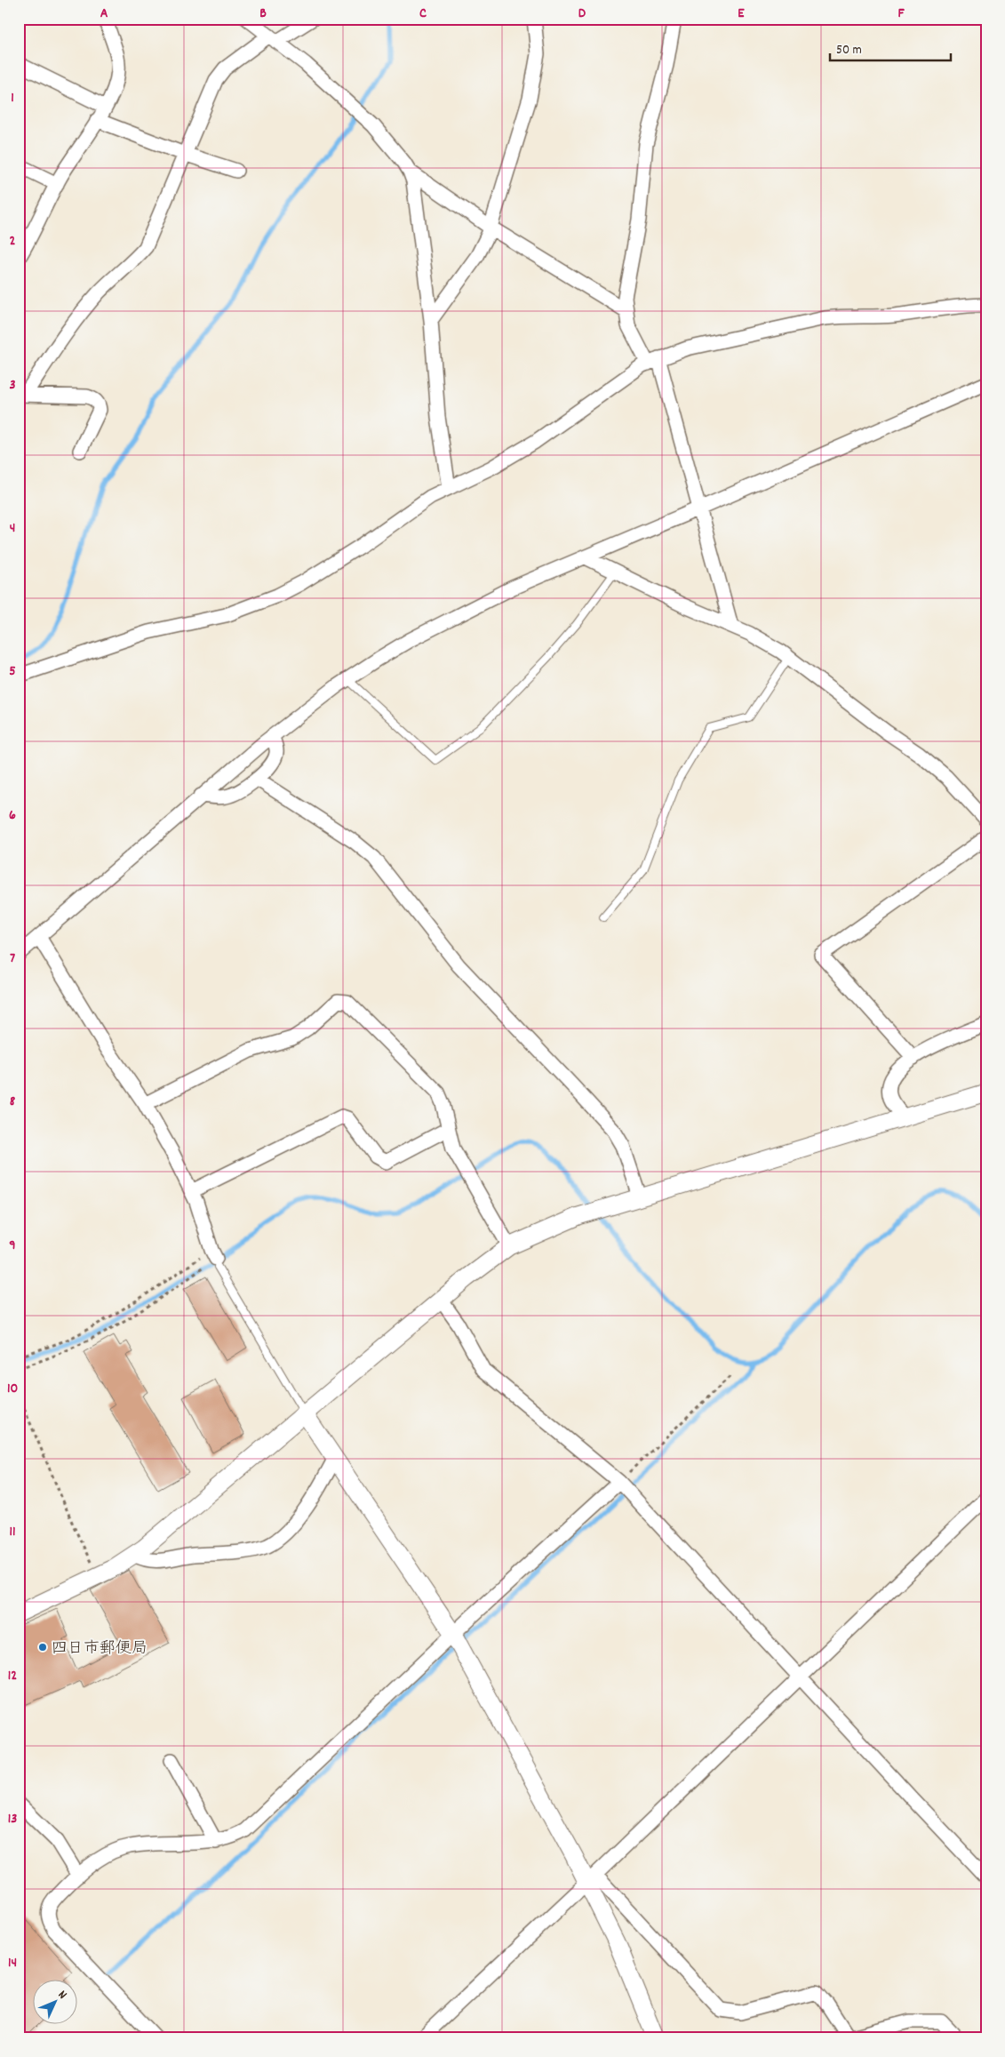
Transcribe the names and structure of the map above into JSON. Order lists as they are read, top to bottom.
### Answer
{
  "places": ["四日市郵便局"],
  "scale_bar": "50 m",
  "north": "top right",
  "grid": {
    "columns": [
      "A",
      "B",
      "C",
      "D",
      "E",
      "F"
    ],
    "rows": [
      "1",
      "2",
      "3",
      "4",
      "5",
      "6",
      "7",
      "8",
      "9",
      "10",
      "11",
      "12",
      "13",
      "14"
    ]
  }
}
